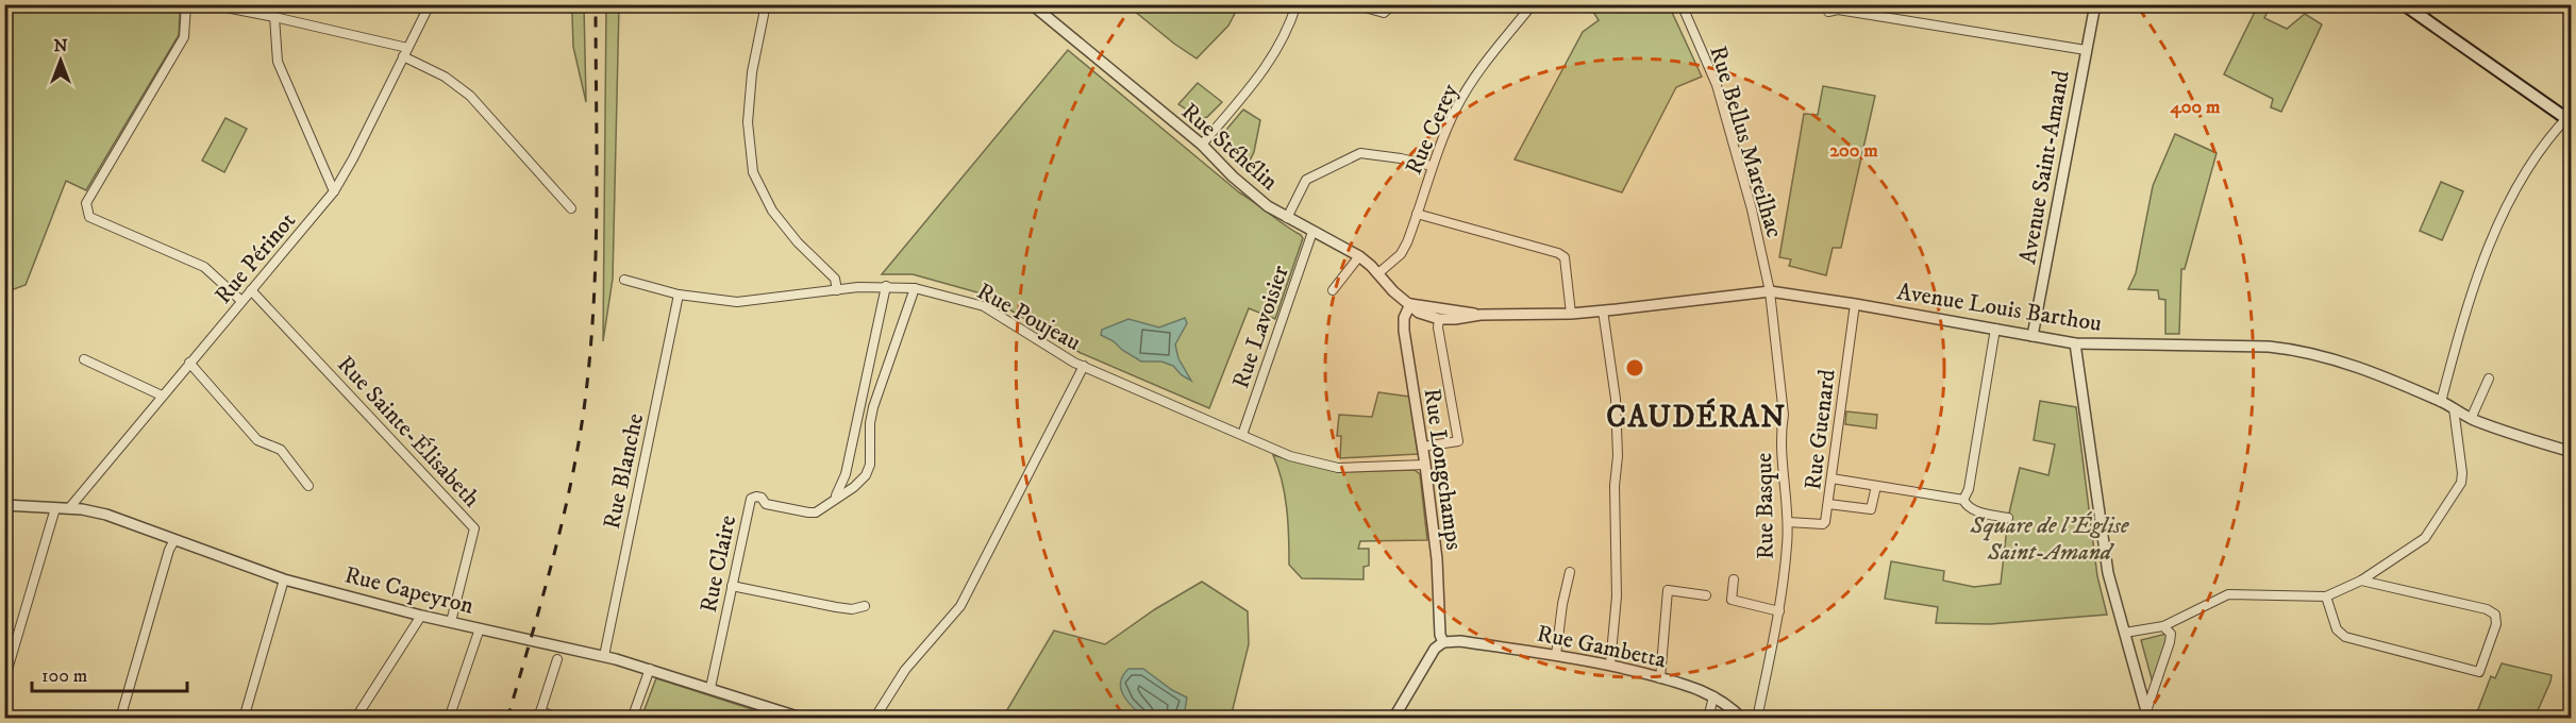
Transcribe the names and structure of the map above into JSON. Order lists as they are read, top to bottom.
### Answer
{
  "streets": {
    "street": [
      "Rue Cerey",
      "Rue Bellus Mareilhac",
      "Rue Stéhélin",
      "Avenue Saint-Amand",
      "Rue Périnot",
      "Avenue Louis Barthou",
      "Rue Poujeau",
      "Rue Lavoisier",
      "Rue Guenard",
      "Rue Sainte-Élisabeth",
      "Rue Longchamps",
      "Rue Blanche",
      "Rue Basque",
      "Rue Claire",
      "Rue Capeyron",
      "Rue Gambetta"
    ]
  },
  "crossings": [
    ["Rue Cerey", "Rue Stéhélin"],
    ["Rue Bellus Mareilhac", "Avenue Louis Barthou"],
    ["Rue Bellus Mareilhac", "Rue Basque"],
    ["Rue Stéhélin", "Rue Lavoisier"],
    ["Rue Stéhélin", "Rue Longchamps"],
    ["Avenue Saint-Amand", "Avenue Louis Barthou"],
    ["Rue Périnot", "Rue Sainte-Élisabeth"],
    ["Rue Périnot", "Rue Capeyron"],
    ["Avenue Louis Barthou", "Rue Guenard"],
    ["Avenue Louis Barthou", "Rue Basque"],
    ["Rue Poujeau", "Rue Lavoisier"],
    ["Rue Poujeau", "Rue Longchamps"],
    ["Rue Poujeau", "Rue Blanche"],
    ["Rue Poujeau", "Rue Claire"],
    ["Rue Guenard", "Rue Basque"],
    ["Rue Sainte-Élisabeth", "Rue Capeyron"],
    ["Rue Longchamps", "Rue Gambetta"],
    ["Rue Blanche", "Rue Capeyron"],
    ["Rue Claire", "Rue Capeyron"]
  ],
  "districts": ["CAUDÉRAN"],
  "parks": ["Square de l'Église Saint-Amand"],
  "scale_bar": "100 m",
  "north": "top",
  "rings": ["400 m", "200 m"]
}
